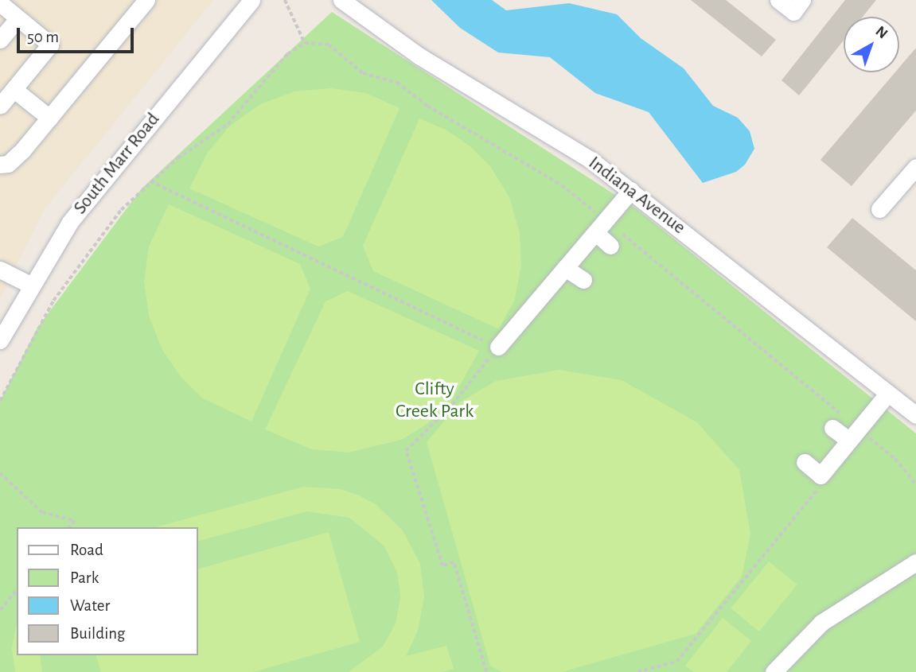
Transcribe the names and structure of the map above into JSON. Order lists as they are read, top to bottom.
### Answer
{
  "streets": {
    "street": ["South Marr Road", "Indiana Avenue"]
  },
  "parks": ["Clifty Creek Park"],
  "legend": [
    "Road",
    "Park",
    "Water",
    "Building"
  ],
  "scale_bar": "50 m",
  "north": "top right"
}
